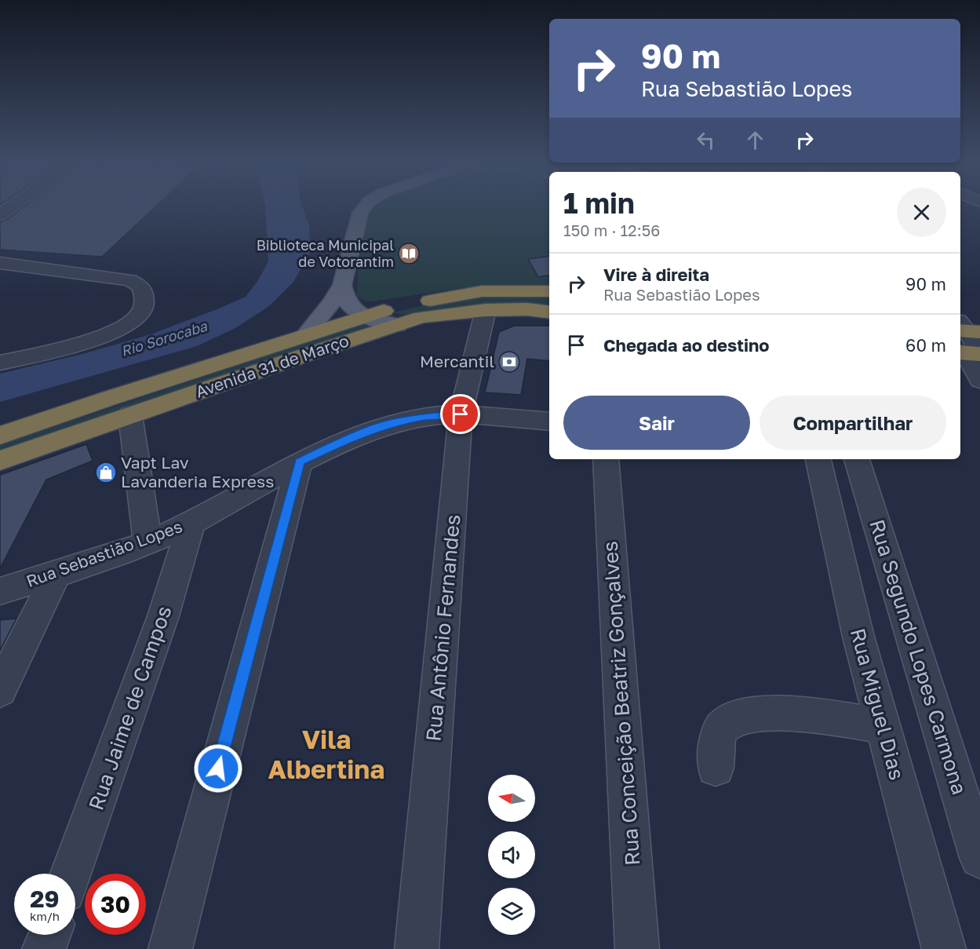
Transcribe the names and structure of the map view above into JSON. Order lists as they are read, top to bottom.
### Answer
{
  "streets": {
    "highway": ["Avenida 31 de Março"],
    "street": [
      "Rua Sebastião Lopes",
      "Rua Antônio Fernandes",
      "Rua Segundo Lopes Carmona",
      "Rua Conceição Beatriz Gonçalves",
      "Rua Miguel Dias",
      "Rua Jaime de Campos"
    ]
  },
  "crossings": [
    ["Avenida 31 de Março", "Rua Antônio Fernandes"],
    ["Rua Sebastião Lopes", "Rua Antônio Fernandes"],
    ["Rua Sebastião Lopes", "Rua Jaime de Campos"]
  ],
  "districts": ["Vila Albertina"],
  "water": ["Rio Sorocaba"],
  "places": {
    "library": ["Biblioteca Municipal de Votorantim"],
    "bank": ["Mercantil"],
    "shop": ["Vapt Lav Lavanderia Express"]
  },
  "north": "left",
  "page": {
    "turn": ["90 m", "Rua Sebastião Lopes"],
    "heading": ["1 min", "150 m · 12:56"],
    "list": [
      {
        "name": "Vire à direita",
        "note": "Rua Sebastião Lopes",
        "value": "90 m"
      },
      {
        "name": "Chegada ao destino",
        "value": "60 m"
      }
    ],
    "buttons": ["Sair", "Compartilhar"],
    "speed": "29 km/h",
    "limit": "30"
  }
}
